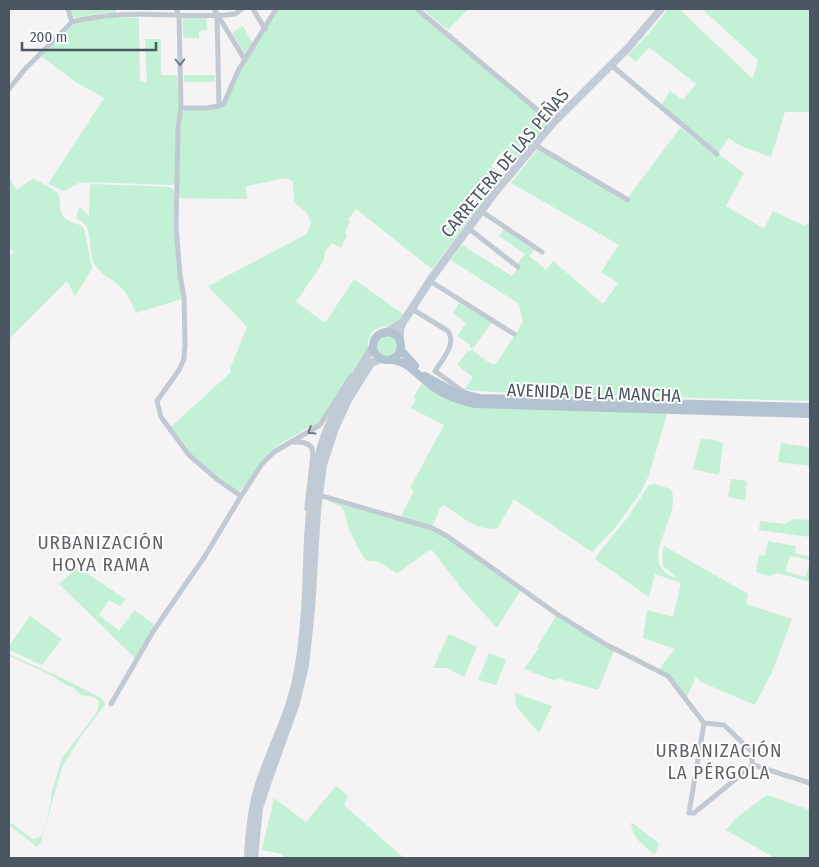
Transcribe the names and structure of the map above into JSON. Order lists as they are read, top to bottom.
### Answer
{
  "streets": {
    "main road": ["CARRETERA DE LAS PEÑAS", "AVENIDA DE LA MANCHA"]
  },
  "districts": ["URBANIZACIÓN HOYA RAMA", "URBANIZACIÓN LA PÉRGOLA"],
  "scale_bar": "200 m"
}
